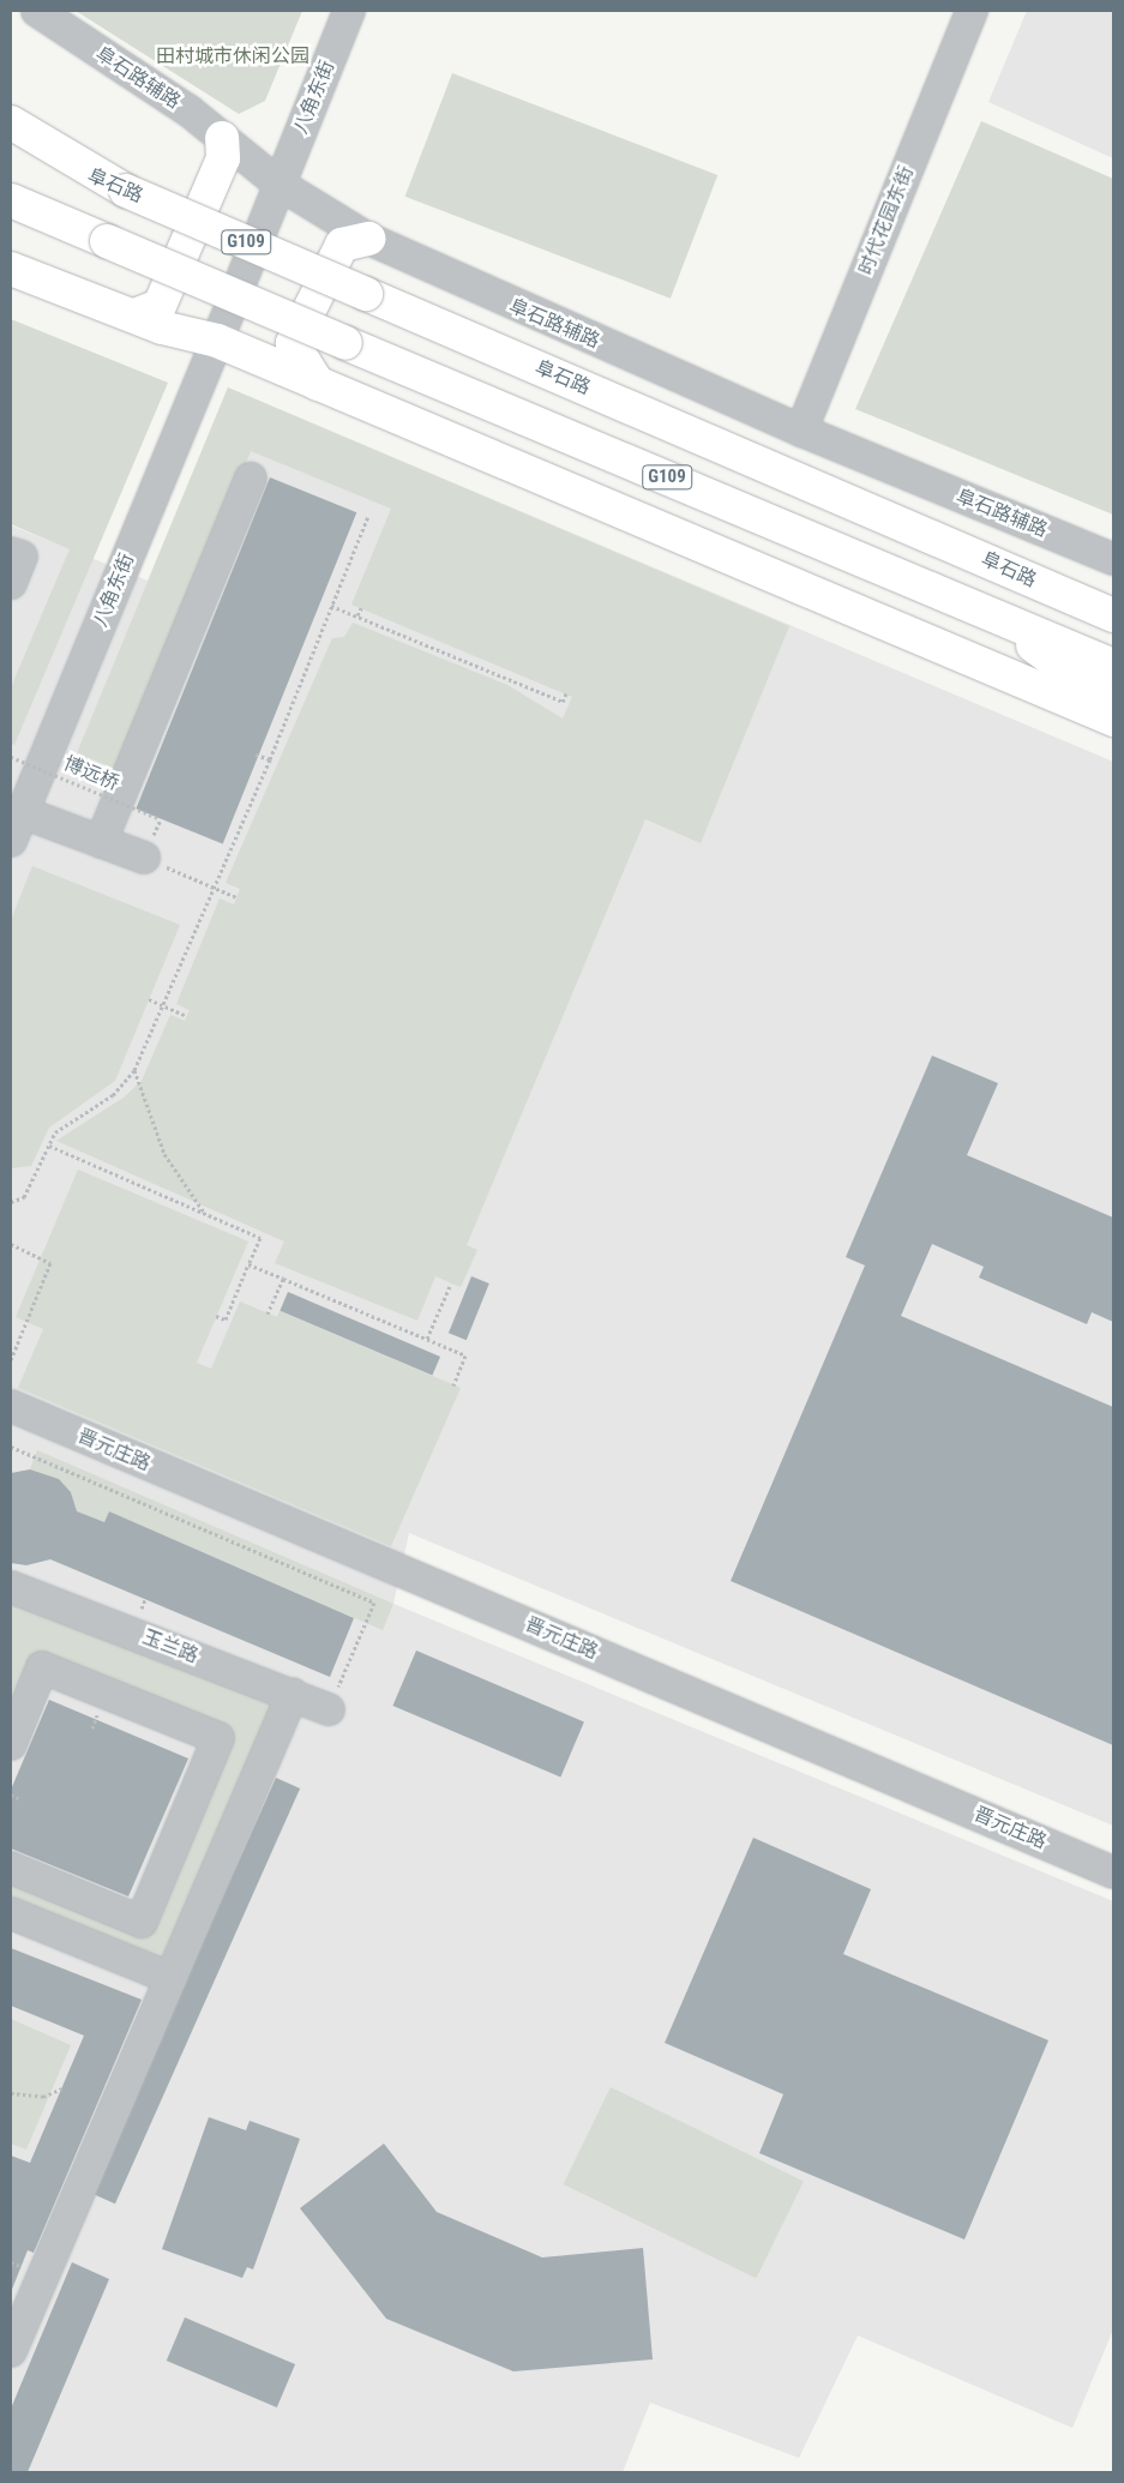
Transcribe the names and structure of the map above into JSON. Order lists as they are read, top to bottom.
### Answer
{
  "streets": {
    "main road": ["阜石路", "G109"],
    "street": [
      "阜石路辅路",
      "八角东街",
      "时代花园东街",
      "晋元庄路",
      "玉兰路"
    ],
    "path": ["博远桥"]
  },
  "crossings": [
    ["阜石路辅路", "八角东街"],
    ["阜石路辅路", "时代花园东街"]
  ],
  "parks": ["田村城市休闲公园"]
}
